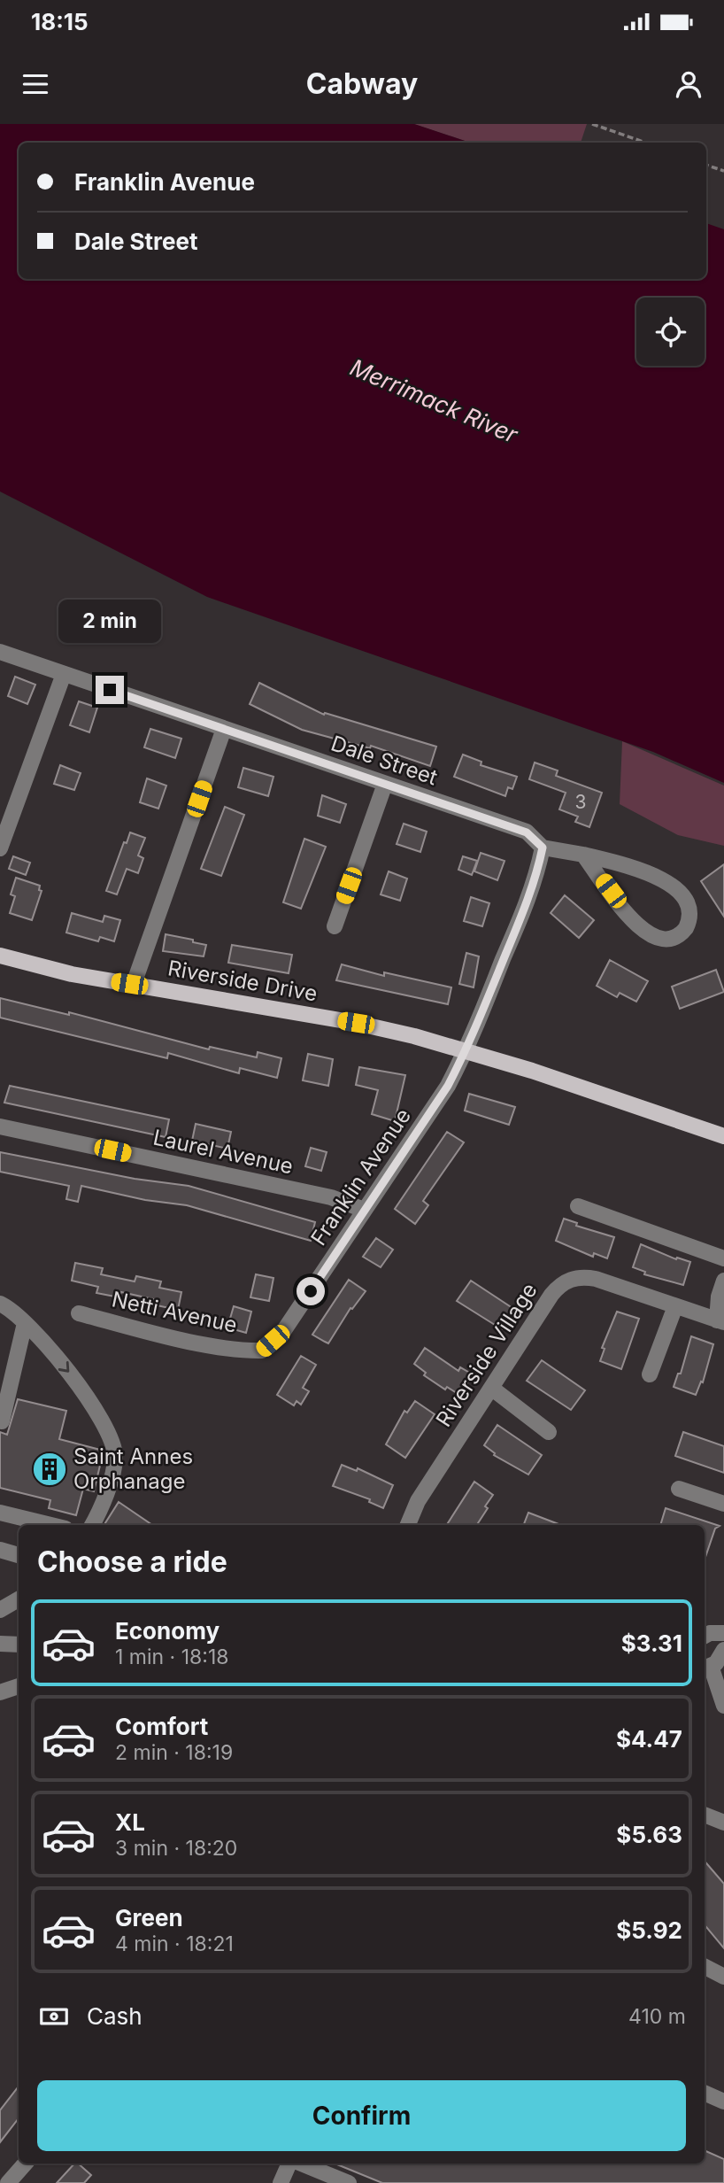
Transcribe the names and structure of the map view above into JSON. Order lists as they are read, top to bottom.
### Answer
{
  "streets": {
    "main road": ["Riverside Drive"],
    "street": [
      "Dale Street",
      "Laurel Avenue",
      "Franklin Avenue",
      "Netti Avenue",
      "Riverside Village"
    ]
  },
  "crossings": [
    ["Riverside Drive", "Franklin Avenue"],
    ["Laurel Avenue", "Franklin Avenue"],
    ["Franklin Avenue", "Netti Avenue"]
  ],
  "water": ["Merrimack River"],
  "places": {
    "building": ["Saint Annes Orphanage"]
  },
  "house_numbers": ["3"],
  "page": {
    "status": "18:15",
    "header": "Cabway",
    "banner": ["Franklin Avenue", "Dale Street"],
    "bubble": "2 min",
    "heading": "Choose a ride",
    "list": [
      {
        "name": "Economy",
        "note": "1 min · 18:18",
        "value": "$3.31"
      },
      {
        "name": "Comfort",
        "note": "2 min · 18:19",
        "value": "$4.47"
      },
      {
        "name": "XL",
        "note": "3 min · 18:20",
        "value": "$5.63"
      },
      {
        "name": "Green",
        "note": "4 min · 18:21",
        "value": "$5.92"
      }
    ],
    "pay": ["Cash", "410 m"],
    "buttons": "Confirm"
  }
}
